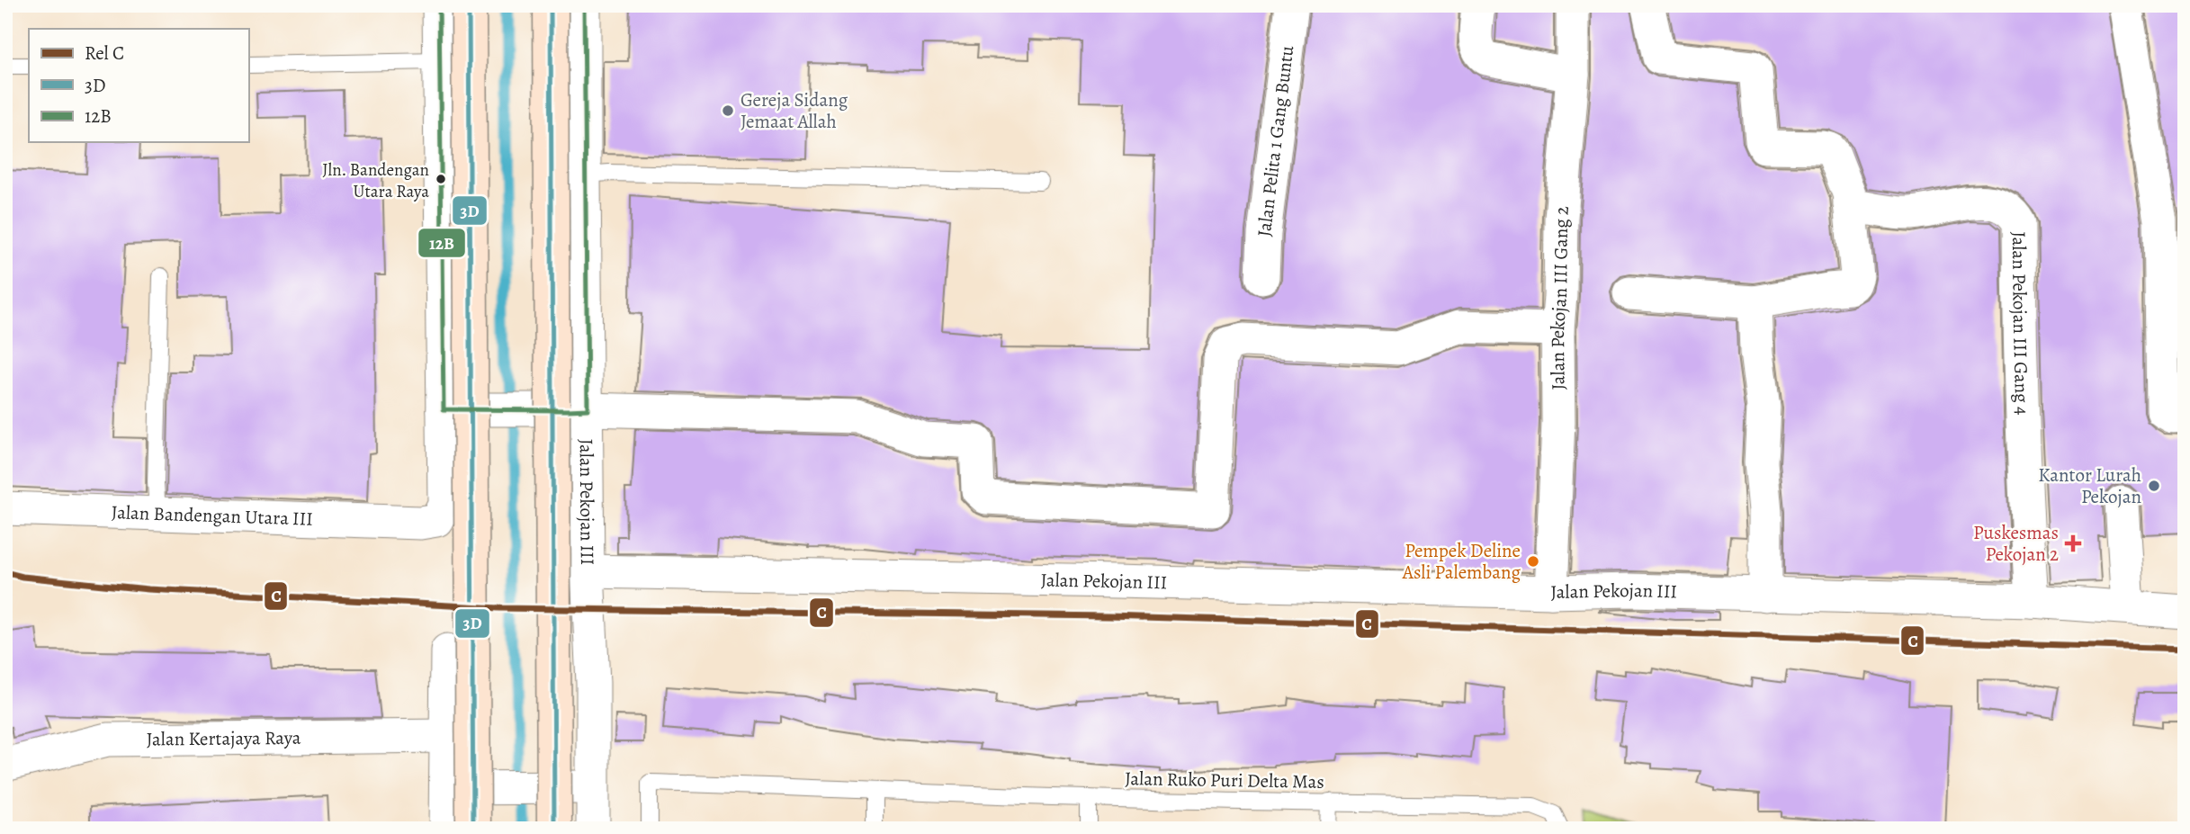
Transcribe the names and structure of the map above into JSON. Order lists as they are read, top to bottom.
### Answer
{
  "streets": {
    "street": [
      "Jalan Pelita 1 Gang Buntu",
      "Jalan Pekojan III Gang 2",
      "Jalan Pekojan III Gang 4",
      "Jalan Pekojan III",
      "Jalan Bandengan Utara III",
      "Jalan Kertajaya Raya"
    ],
    "lane": ["Jalan Ruko Puri Delta Mas"]
  },
  "crossings": [
    ["Jalan Pekojan III Gang 2", "Jalan Pekojan III"],
    ["Jalan Pekojan III Gang 4", "Jalan Pekojan III"]
  ],
  "places": {
    "other": [
      "Gereja Sidang Jemaat Allah",
      "Jln. Bandengan Utara Raya",
      "Kantor Lurah Pekojan",
      "Pempek Deline Asli Palembang"
    ],
    "health": ["Puskesmas Pekojan 2"]
  },
  "lines": ["transit line 3D", "transit line 12B", "rail line C"],
  "legend": ["Rel C", "3D", "12B"]
}
